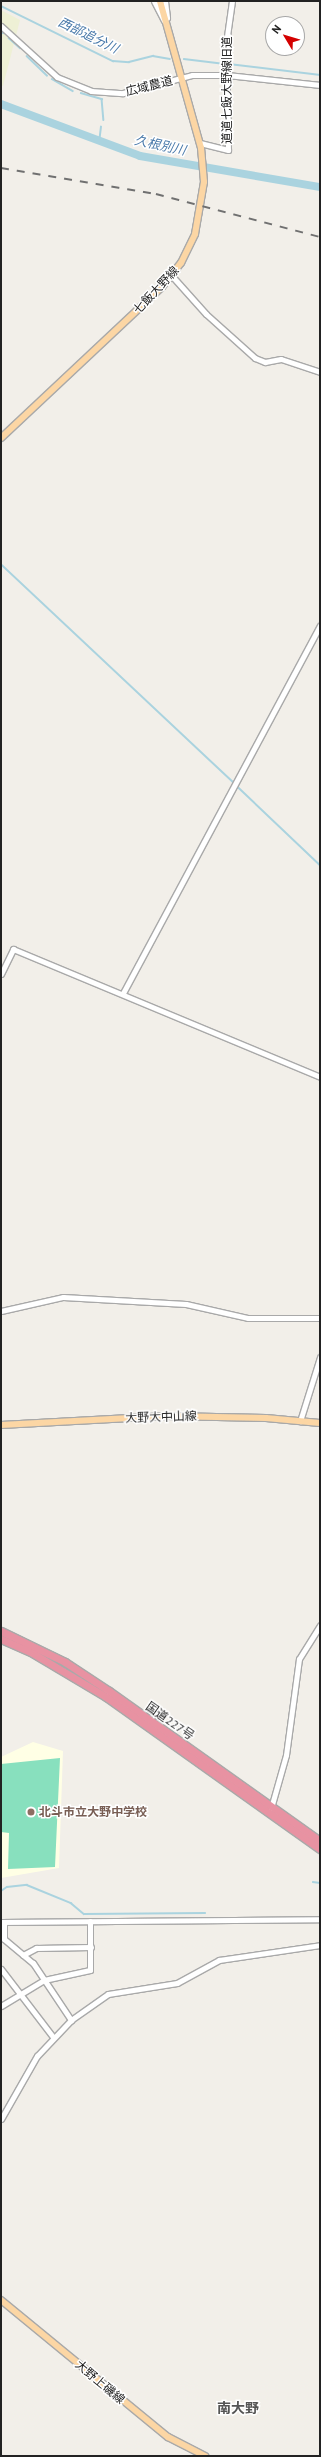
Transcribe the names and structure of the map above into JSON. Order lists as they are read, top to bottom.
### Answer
{
  "streets": {
    "highway": ["国道227号"],
    "main road": ["七飯大野線", "大野大中山線", "大野上磯線"],
    "street": ["広域農道", "道道七飯大野線旧道"]
  },
  "crossings": [
    ["広域農道", "道道七飯大野線旧道"],
    ["広域農道", "七飯大野線"],
    ["道道七飯大野線旧道", "七飯大野線"]
  ],
  "districts": ["南大野"],
  "water": ["西部追分川", "久根別川"],
  "places": ["北斗市立大野中学校"],
  "north": "top left"
}
